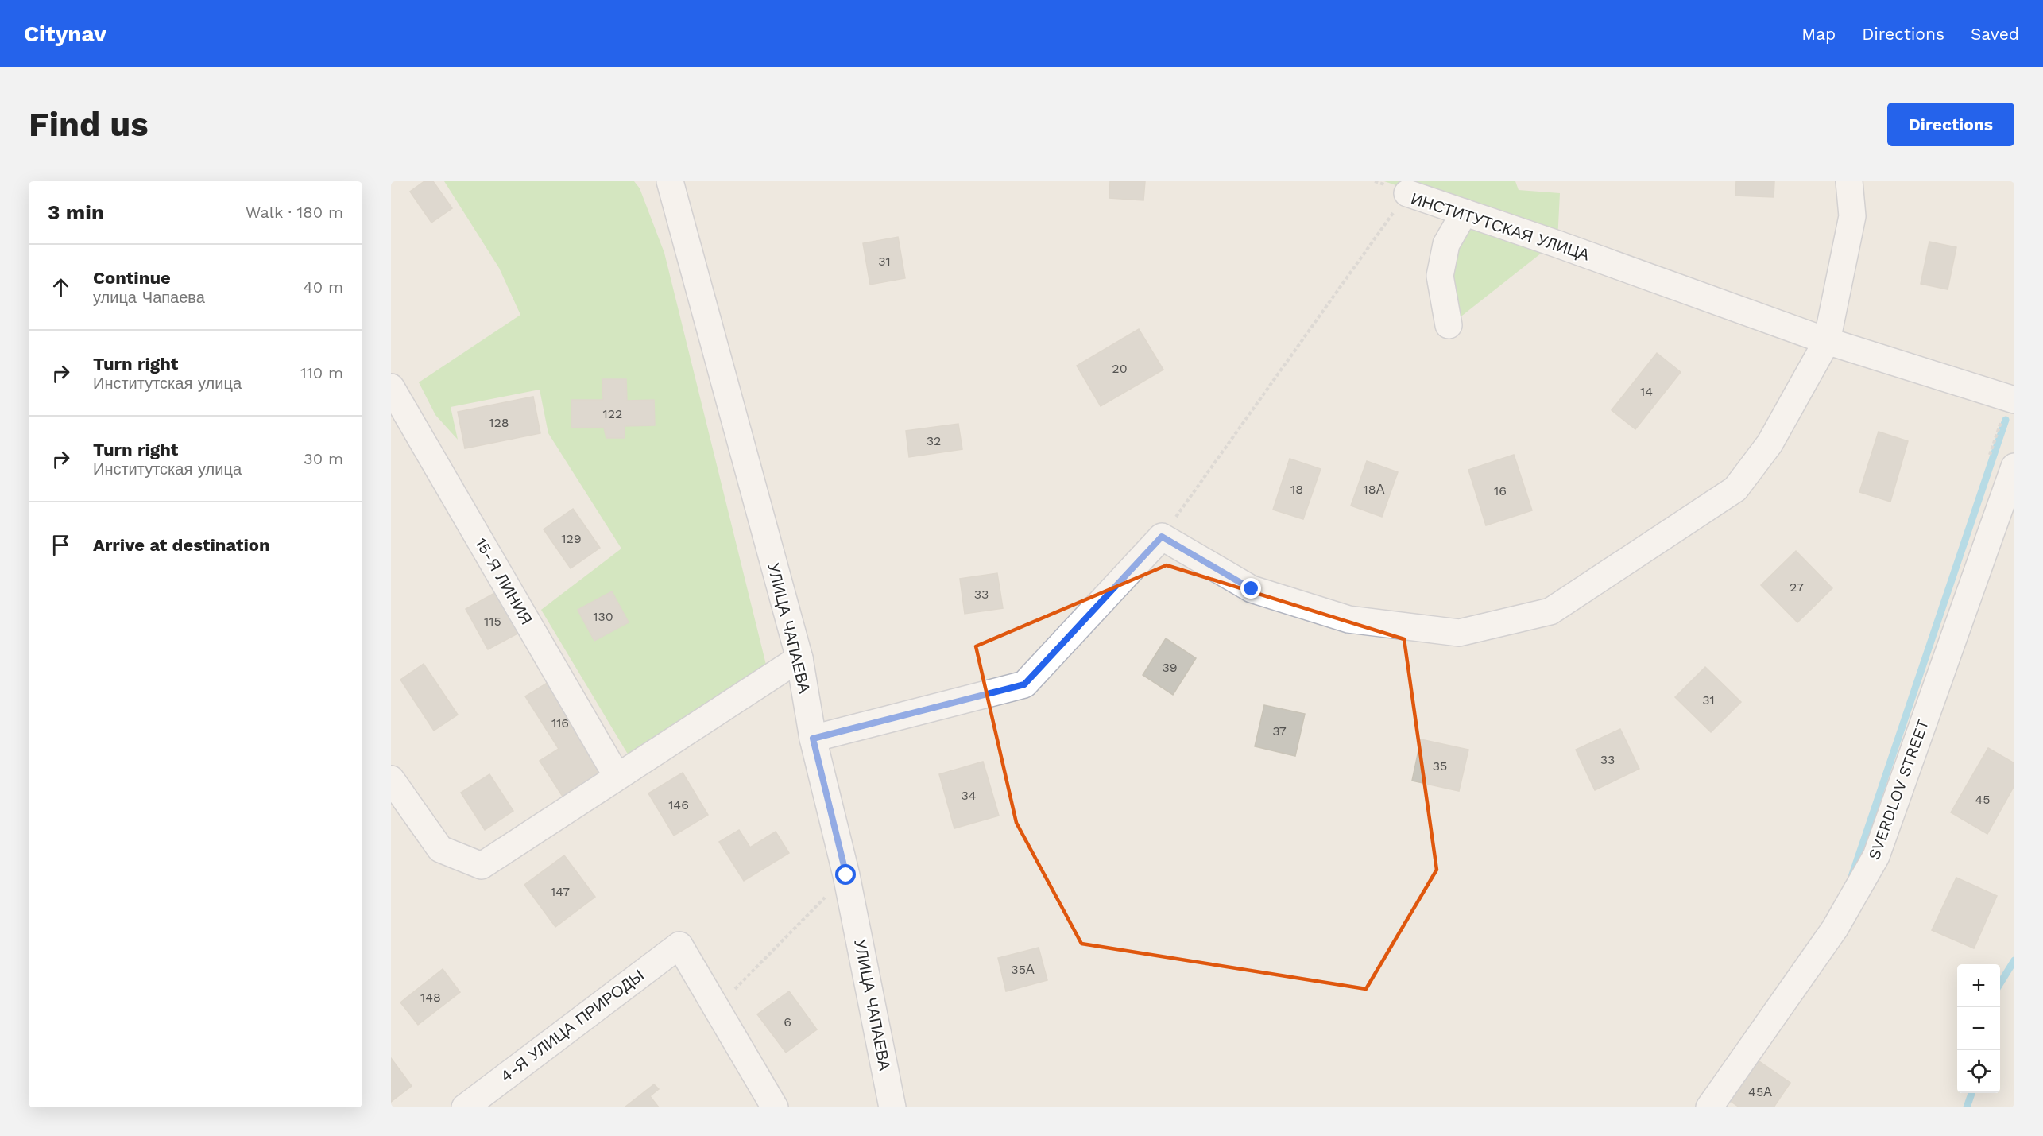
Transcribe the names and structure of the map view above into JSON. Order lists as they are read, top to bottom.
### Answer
{
  "streets": {
    "street": [
      "ИНСТИТУТСКАЯ УЛИЦА",
      "15-Я ЛИНИЯ",
      "УЛИЦА ЧАПАЕВА",
      "SVERDLOV STREET",
      "4-Я УЛИЦА ПРИРОДЫ"
    ]
  },
  "house_numbers": [
    "31",
    "20",
    "14",
    "122",
    "128",
    "32",
    "18",
    "18А",
    "16",
    "129",
    "27",
    "33",
    "130",
    "115",
    "39",
    "31",
    "116",
    "37",
    "33",
    "35",
    "34",
    "45",
    "146",
    "147",
    "35А",
    "148",
    "6",
    "45А"
  ],
  "page": {
    "header": "Citynav",
    "nav": ["Map", "Directions", "Saved"],
    "buttons": "Directions",
    "title": "Find us",
    "heading": ["3 min", "Walk · 180 m"],
    "list": [
      ["Continue", "улица Чапаева", "40 m"],
      ["Turn right", "Институтская улица", "110 m"],
      ["Turn right", "Институтская улица", "30 m"],
      "Arrive at destination"
    ],
    "map_buttons": ["+", "−"]
  }
}
